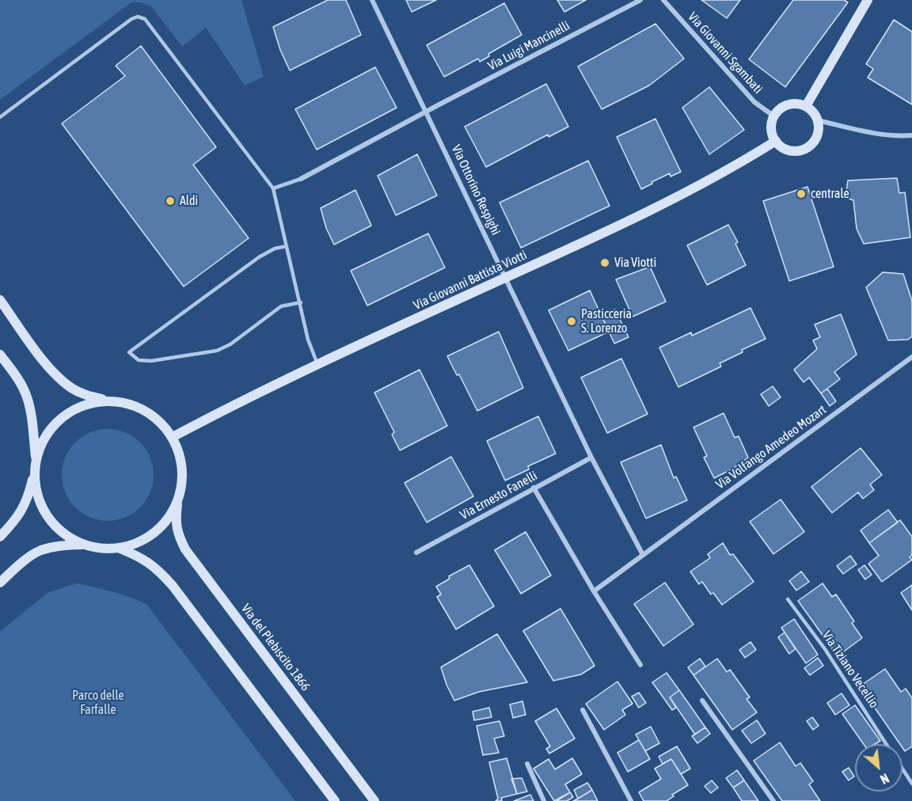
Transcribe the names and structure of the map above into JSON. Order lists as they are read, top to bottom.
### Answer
{
  "streets": {
    "main road": ["Via Giovanni Battista Viotti", "Via del Plebiscito 1866"],
    "street": [
      "Via Luigi Mancinelli",
      "Via Giovanni Sgambati",
      "Via Ottorino Respighi",
      "Via Volfango Amedeo Mozart",
      "Via Ernesto Fanelli"
    ],
    "lane": ["Via Tiziano Vecellio"]
  },
  "crossings": [
    ["Via Luigi Mancinelli", "Via Ottorino Respighi"],
    ["Via Giovanni Sgambati", "Via Giovanni Battista Viotti"],
    ["Via Ottorino Respighi", "Via Giovanni Battista Viotti"],
    ["Via Giovanni Battista Viotti", "Via del Plebiscito 1866"]
  ],
  "parks": ["Parco delle Farfalle"],
  "places": [
    "centrale",
    "Aldi",
    "Via Viotti",
    "Pasticceria S. Lorenzo"
  ],
  "north": "bottom right"
}
